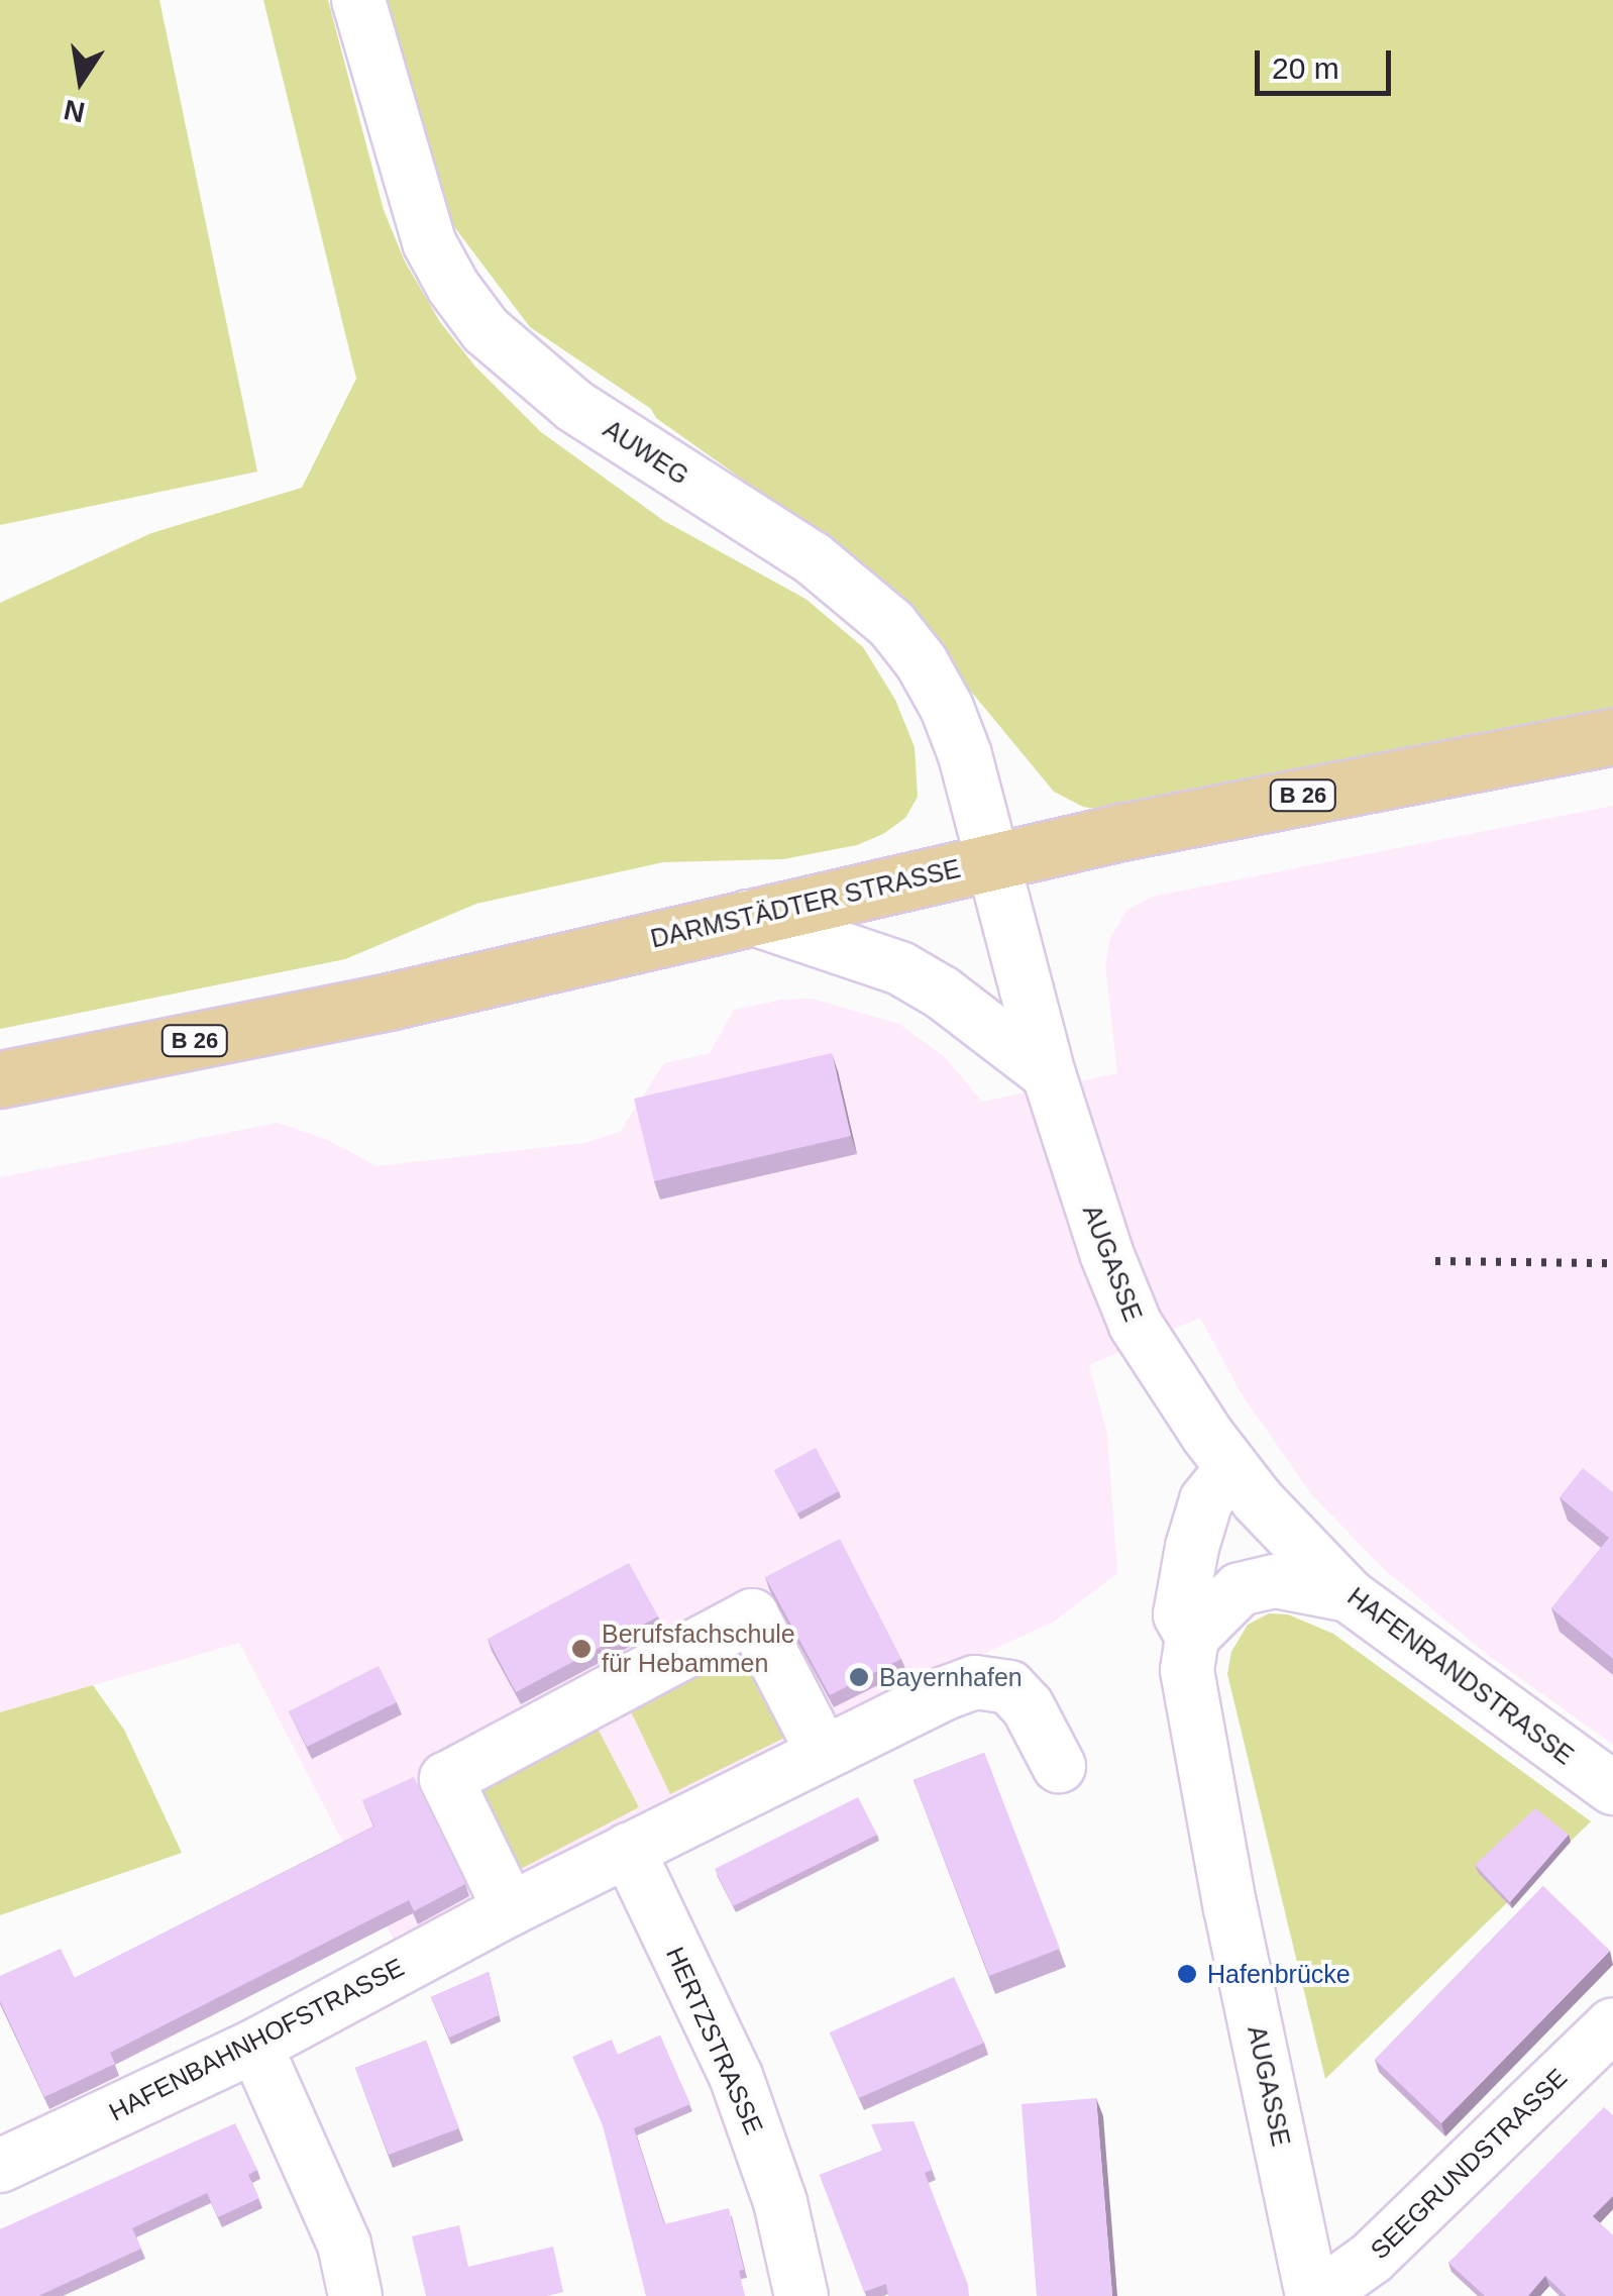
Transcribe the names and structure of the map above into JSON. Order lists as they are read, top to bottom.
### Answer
{
  "streets": {
    "main road": ["B 26", "DARMSTÄDTER STRASSE"],
    "street": [
      "AUWEG",
      "AUGASSE",
      "HAFENRANDSTRASSE",
      "HAFENBAHNHOFSTRASSE",
      "HERTZSTRASSE",
      "SEEGRUNDSTRASSE"
    ]
  },
  "crossings": [
    ["AUWEG", "DARMSTÄDTER STRASSE"],
    ["AUWEG", "AUGASSE"],
    ["DARMSTÄDTER STRASSE", "AUGASSE"],
    ["AUGASSE", "HAFENRANDSTRASSE"],
    ["AUGASSE", "SEEGRUNDSTRASSE"],
    ["HAFENBAHNHOFSTRASSE", "HERTZSTRASSE"]
  ],
  "places": ["Berufsfachschule für Hebammen", "Bayernhafen", "Hafenbrücke"],
  "scale_bar": "20 m",
  "north": "bottom"
}
